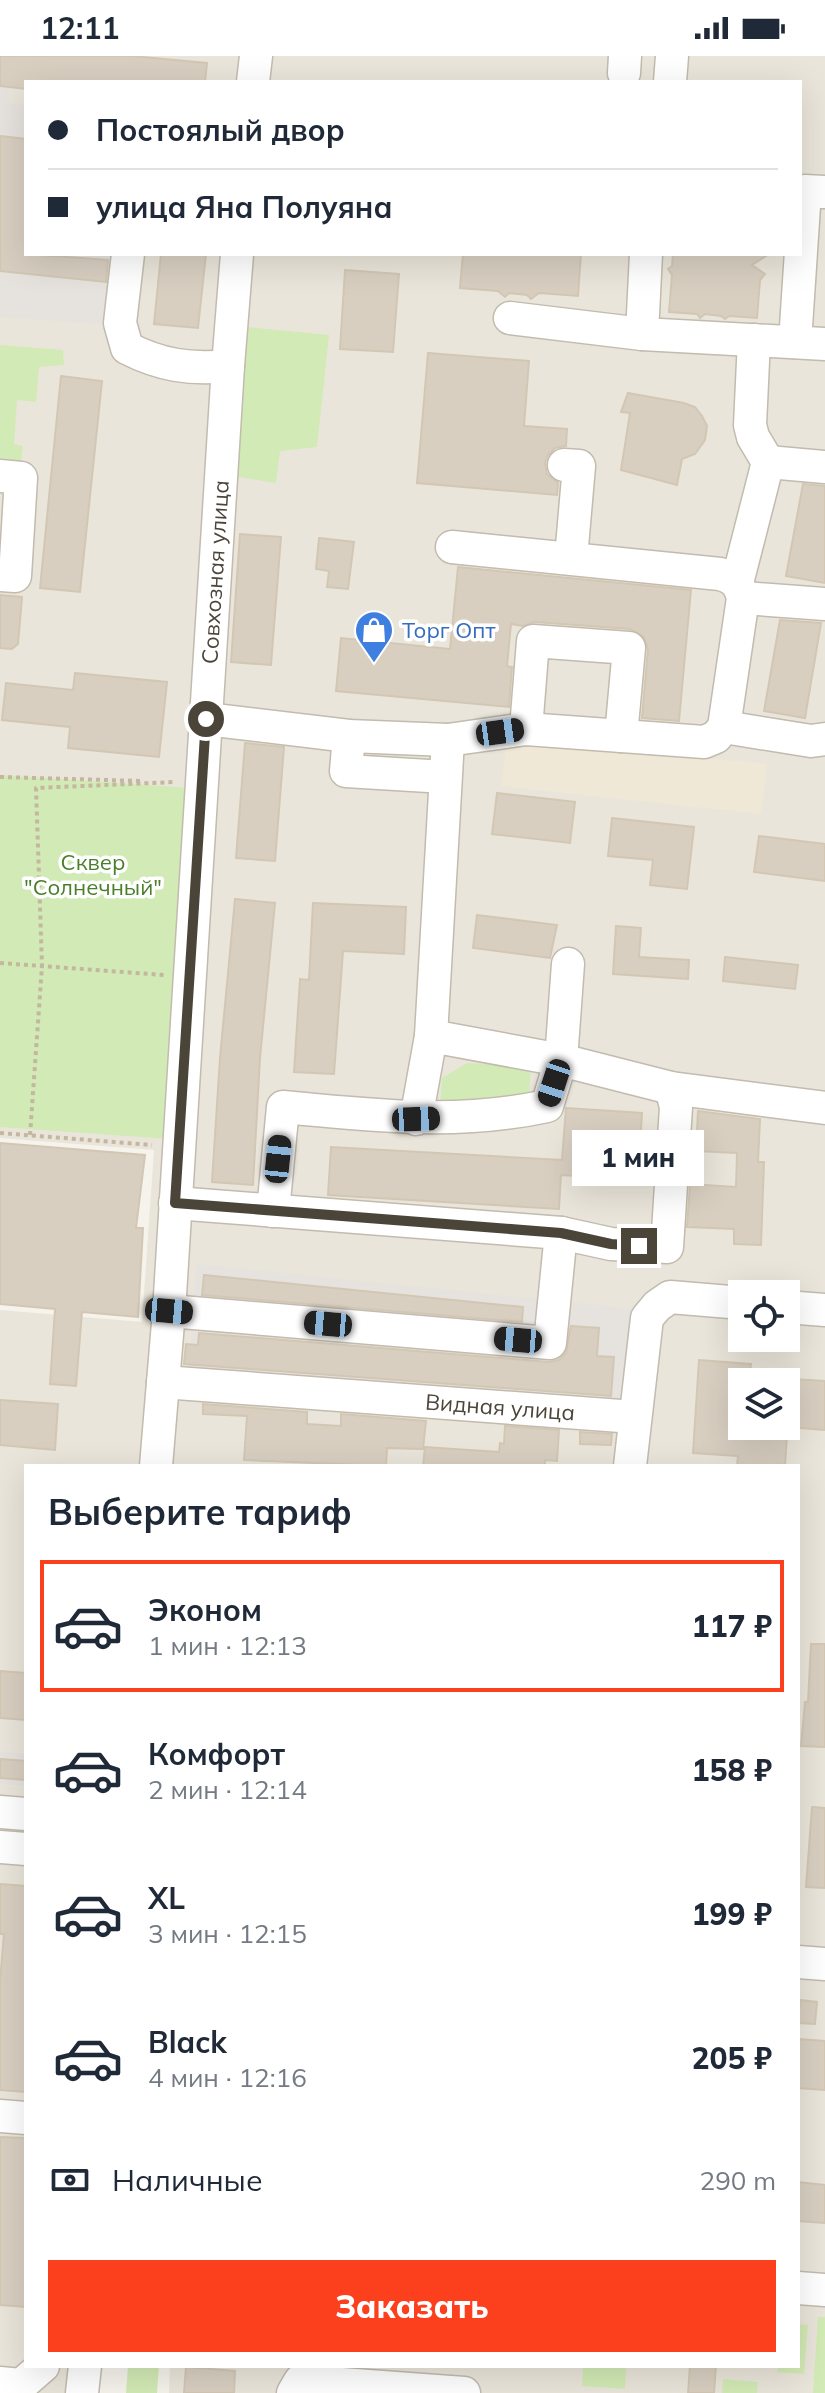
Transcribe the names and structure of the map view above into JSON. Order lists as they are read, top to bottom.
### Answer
{
  "streets": {
    "street": ["Совхозная улица", "Видная улица"]
  },
  "crossings": [
    ["Совхозная улица", "Видная улица"]
  ],
  "parks": ["Сквер \"Солнечный\""],
  "places": {
    "shop": ["Торг Опт"]
  },
  "page": {
    "status": "12:11",
    "banner": ["Постоялый двор", "улица Яна Полуяна"],
    "bubble": "1 мин",
    "heading": "Выберите тариф",
    "list": [
      {
        "name": "Эконом",
        "note": "1 мин · 12:13",
        "value": "117 ₽"
      },
      {
        "name": "Комфорт",
        "note": "2 мин · 12:14",
        "value": "158 ₽"
      },
      {
        "name": "XL",
        "note": "3 мин · 12:15",
        "value": "199 ₽"
      },
      {
        "name": "Black",
        "note": "4 мин · 12:16",
        "value": "205 ₽"
      }
    ],
    "pay": ["Наличные", "290 m"],
    "buttons": "Заказать"
  }
}
